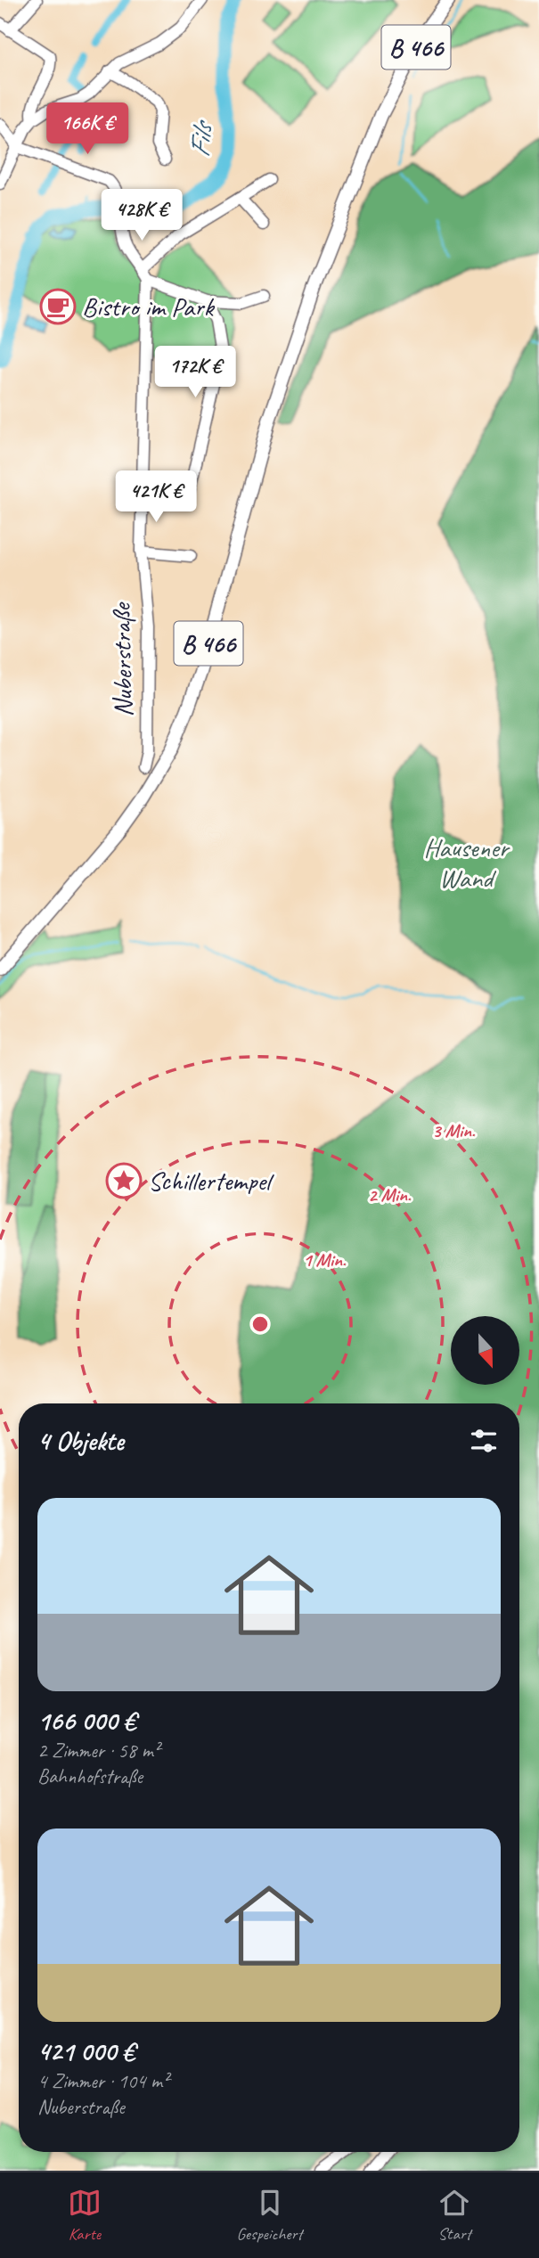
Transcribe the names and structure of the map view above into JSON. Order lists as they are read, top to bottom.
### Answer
{
  "streets": {
    "main road": ["B 466"],
    "street": ["Nuberstraße"]
  },
  "water": ["Fils"],
  "parks": ["Hausener Wand"],
  "places": {
    "cafe": ["Bistro im Park"],
    "place": ["Schillertempel"]
  },
  "north": "bottom",
  "page": {
    "price": [
      "166K €",
      "428K €",
      "172K €",
      "421K €"
    ],
    "heading": "4 Objekte",
    "list": [
      {
        "name": "166 000 €",
        "note": "2 Zimmer · 58 m² · Bahnhofstraße"
      },
      {
        "name": "421 000 €",
        "note": "4 Zimmer · 104 m² · Nuberstraße"
      }
    ],
    "tabs": ["Karte", "Gespeichert", "Start"]
  },
  "rings": ["3 Min.", "2 Min.", "1 Min."]
}
